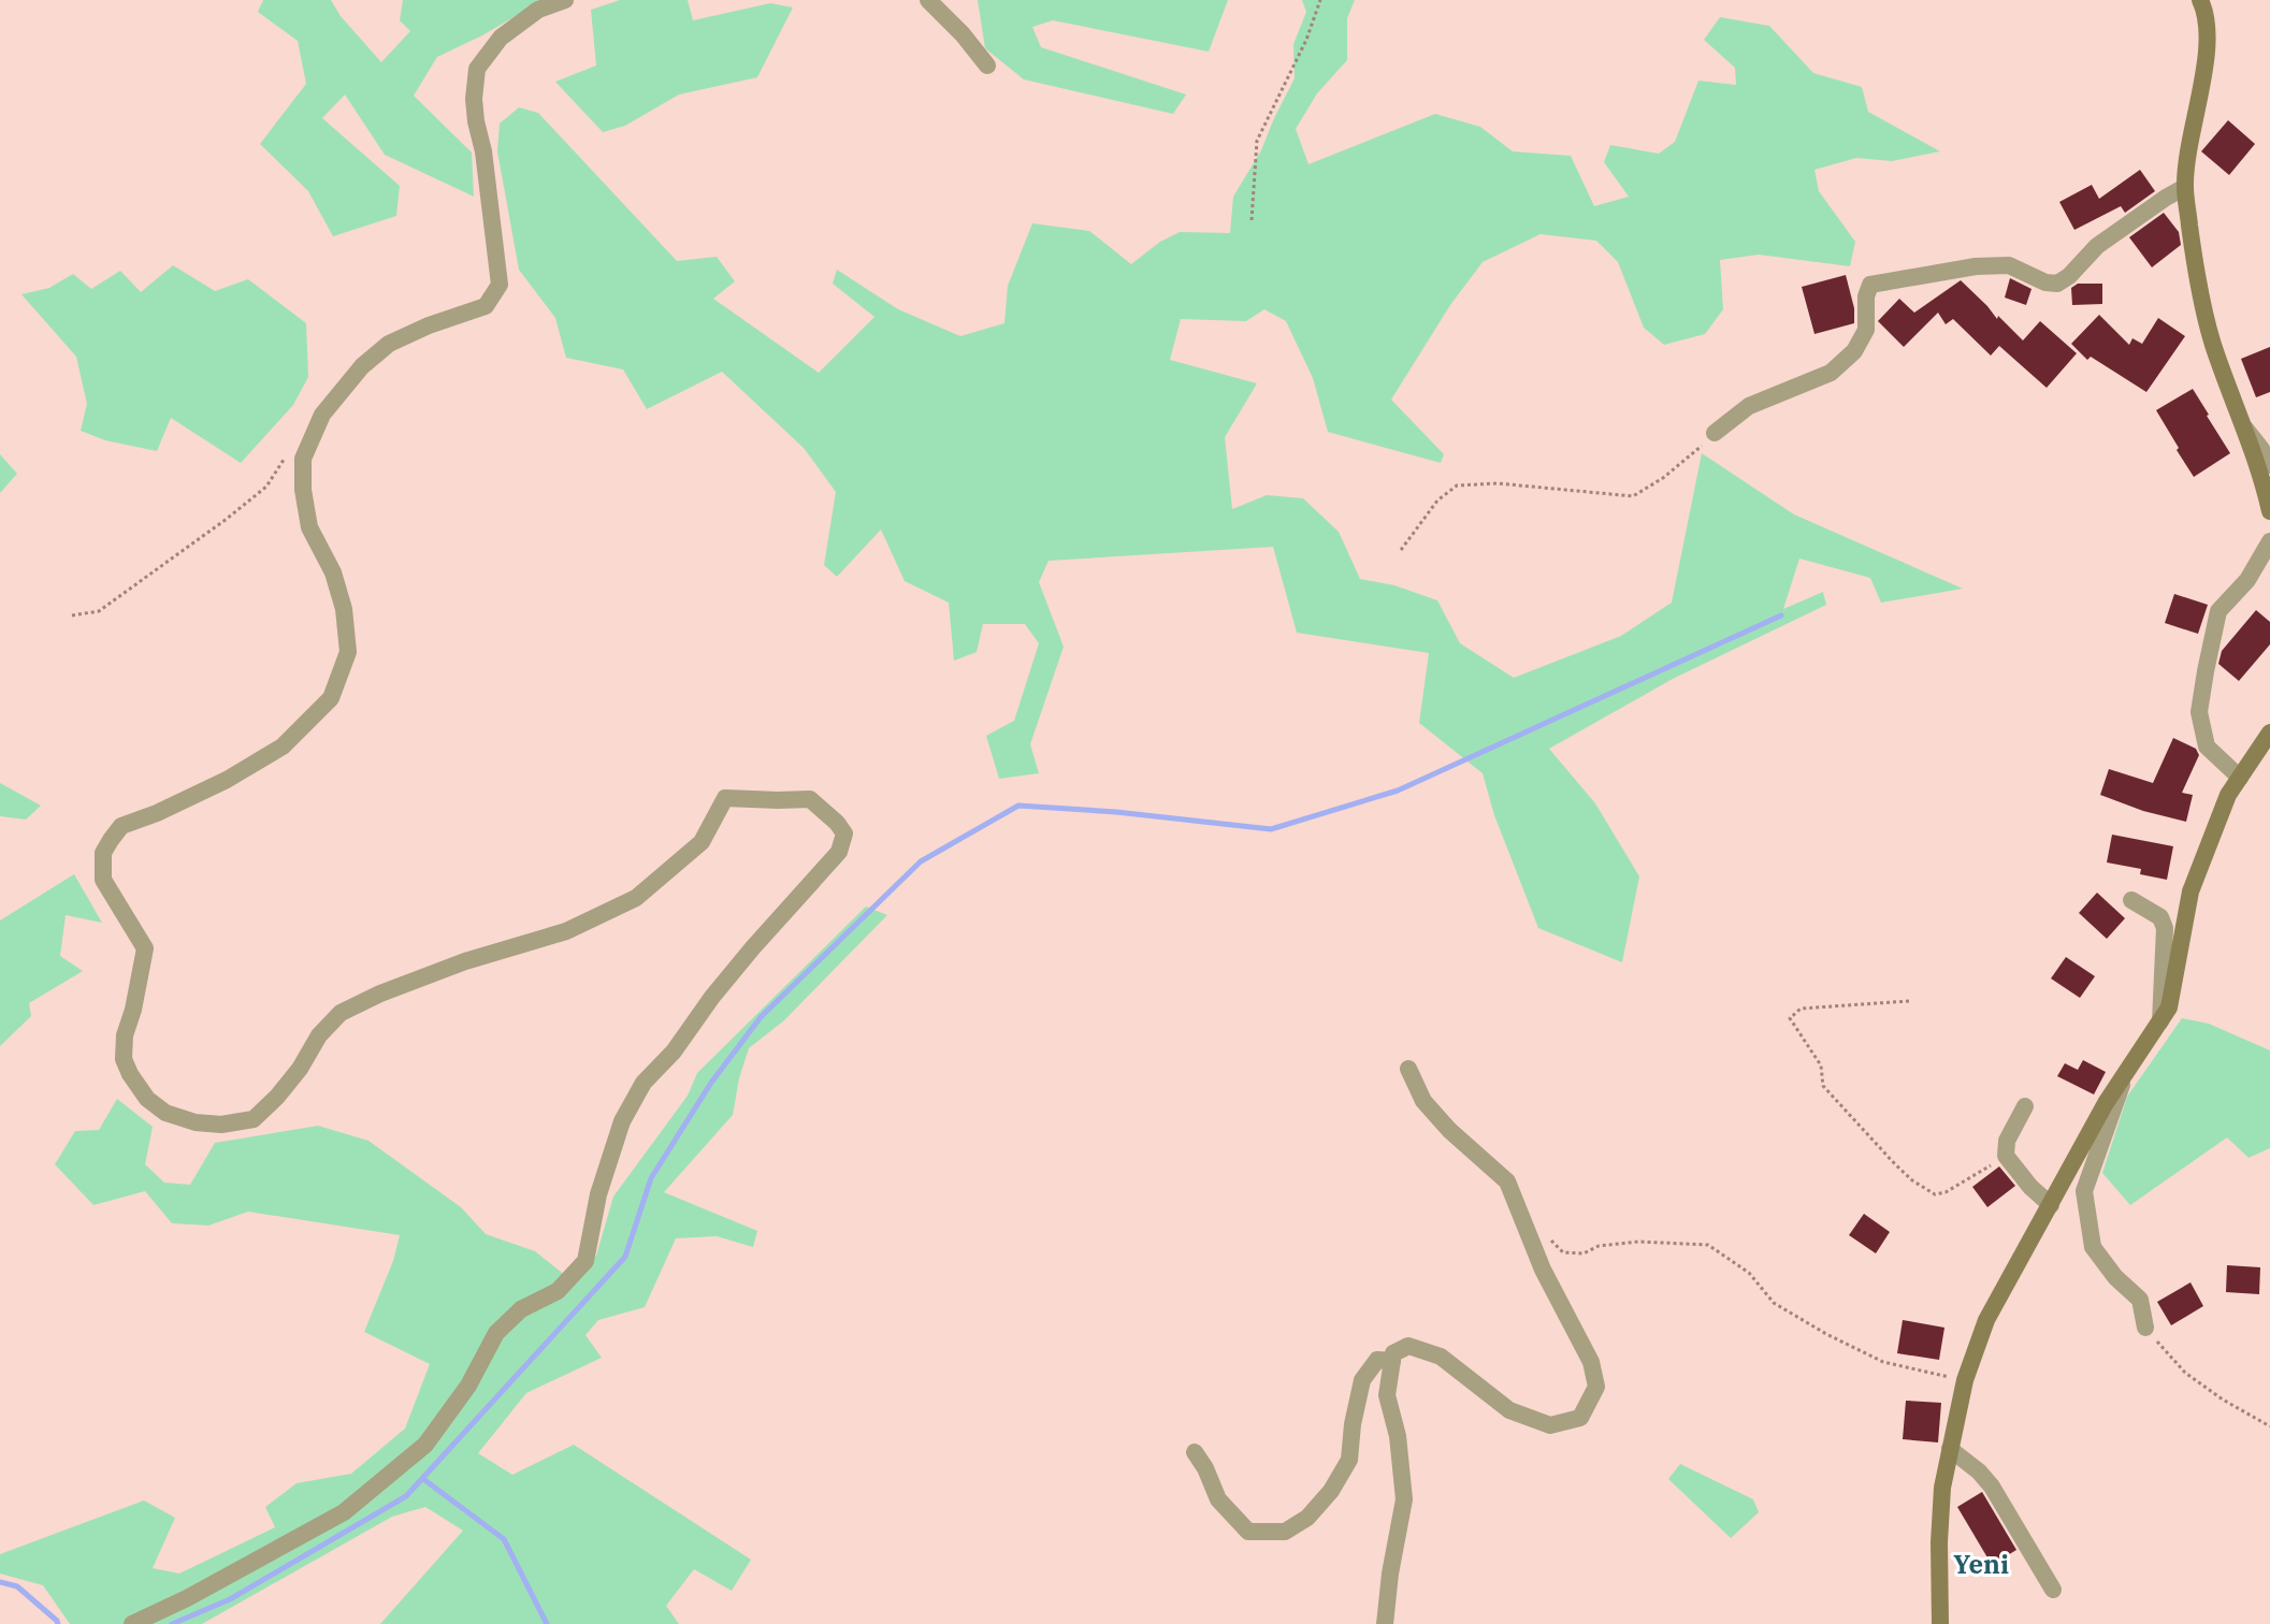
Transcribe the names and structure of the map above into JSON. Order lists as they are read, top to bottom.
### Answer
{
  "districts": ["Yeni"]
}
